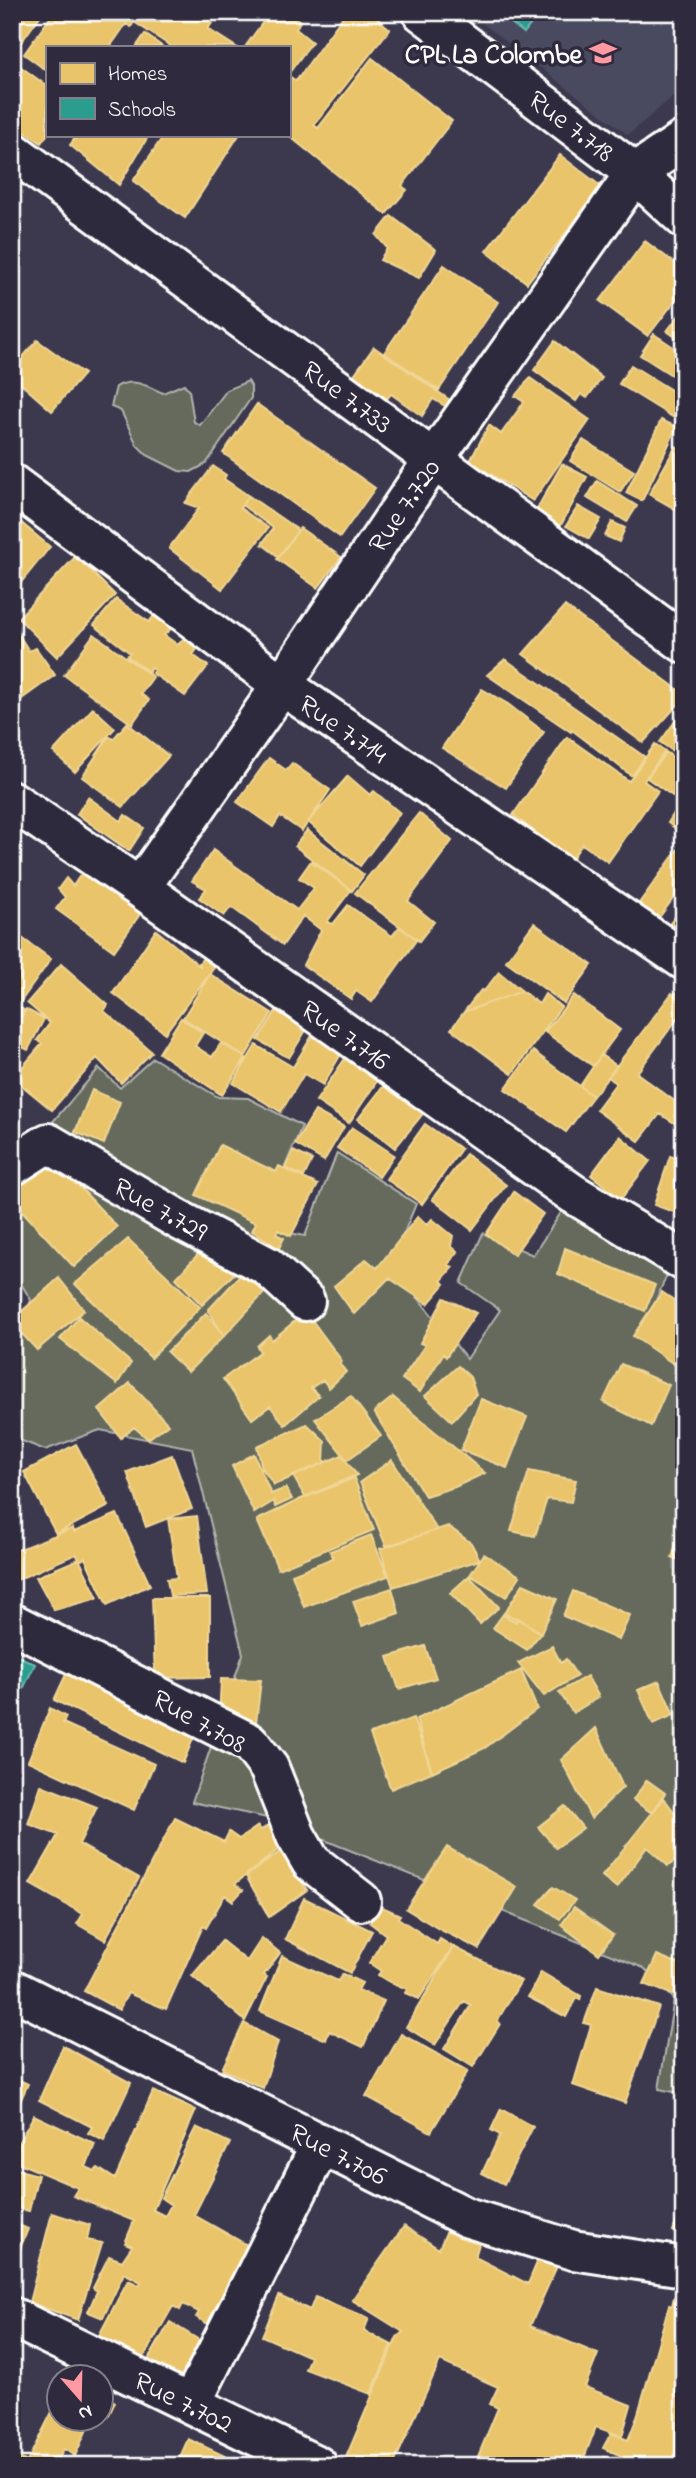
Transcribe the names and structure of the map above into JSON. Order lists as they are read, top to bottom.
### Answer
{
  "streets": {
    "street": [
      "Rue 7.718",
      "Rue 7.733",
      "Rue 7.720",
      "Rue 7.714",
      "Rue 7.716",
      "Rue 7.729",
      "Rue 7.708",
      "Rue 7.706",
      "Rue 7.702"
    ]
  },
  "crossings": [
    ["Rue 7.718", "Rue 7.720"],
    ["Rue 7.733", "Rue 7.720"],
    ["Rue 7.720", "Rue 7.714"],
    ["Rue 7.720", "Rue 7.716"]
  ],
  "places": {
    "school or university": ["CPL La Colombe"]
  },
  "legend": ["Homes", "Schools"],
  "north": "bottom"
}
